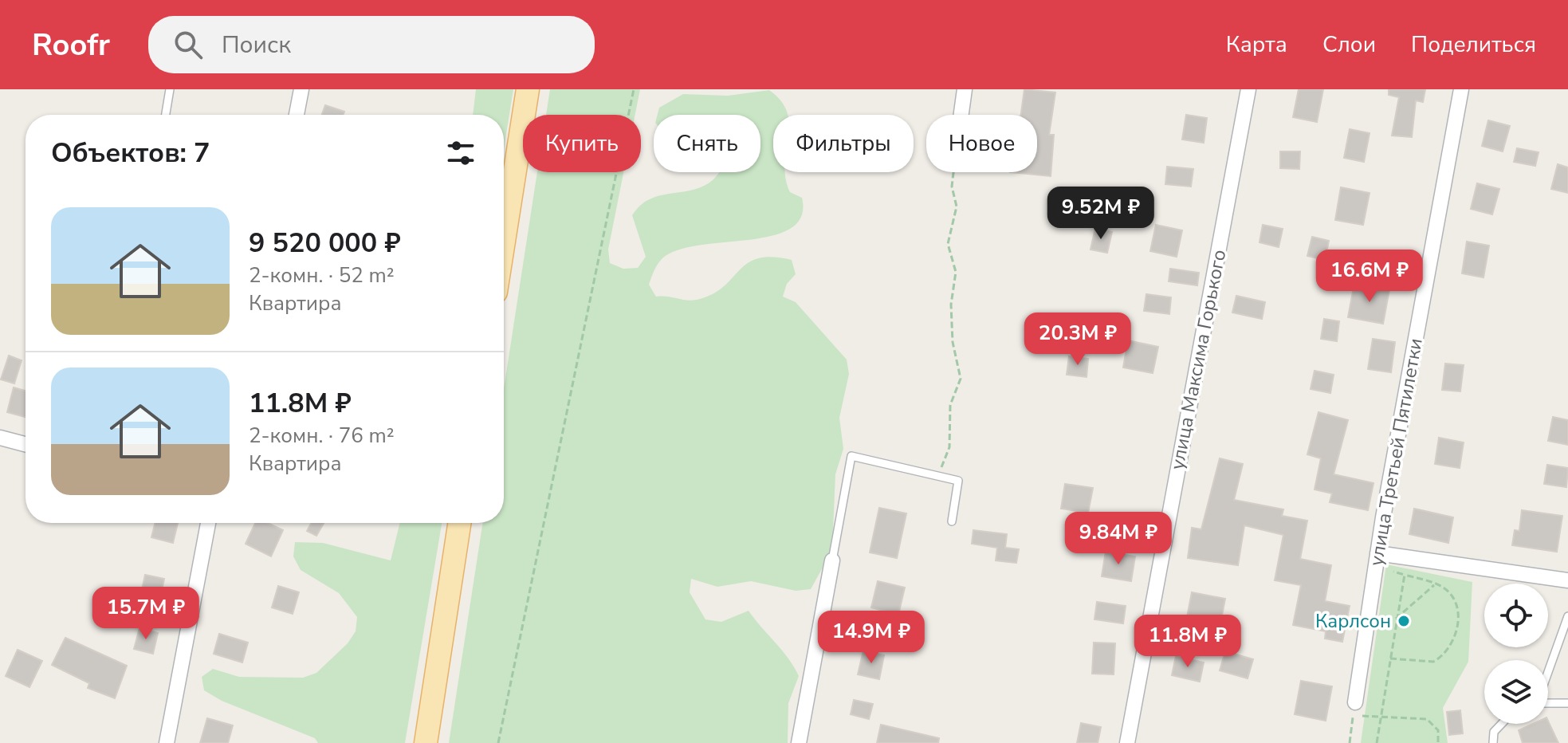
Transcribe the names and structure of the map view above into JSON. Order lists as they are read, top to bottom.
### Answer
{
  "streets": {
    "street": ["улица Максима Горького", "улица Третьей Пятилетки"]
  },
  "places": ["Карлсон"],
  "page": {
    "header": "Roofr",
    "search": "Поиск",
    "nav": ["Карта", "Слои", "Поделиться"],
    "chip": [
      "Купить",
      "Снять",
      "Фильтры",
      "Новое"
    ],
    "heading": "Объектов: 7",
    "price": [
      "9.52M ₽",
      "16.6M ₽",
      "20.3M ₽",
      "9.84M ₽",
      "15.7M ₽",
      "14.9M ₽",
      "11.8M ₽"
    ],
    "list": [
      {
        "name": "9 520 000 ₽",
        "note": "2-комн. · 52 m² · Квартира"
      },
      {
        "name": "11.8M ₽",
        "note": "2-комн. · 76 m² · Квартира"
      }
    ]
  }
}
